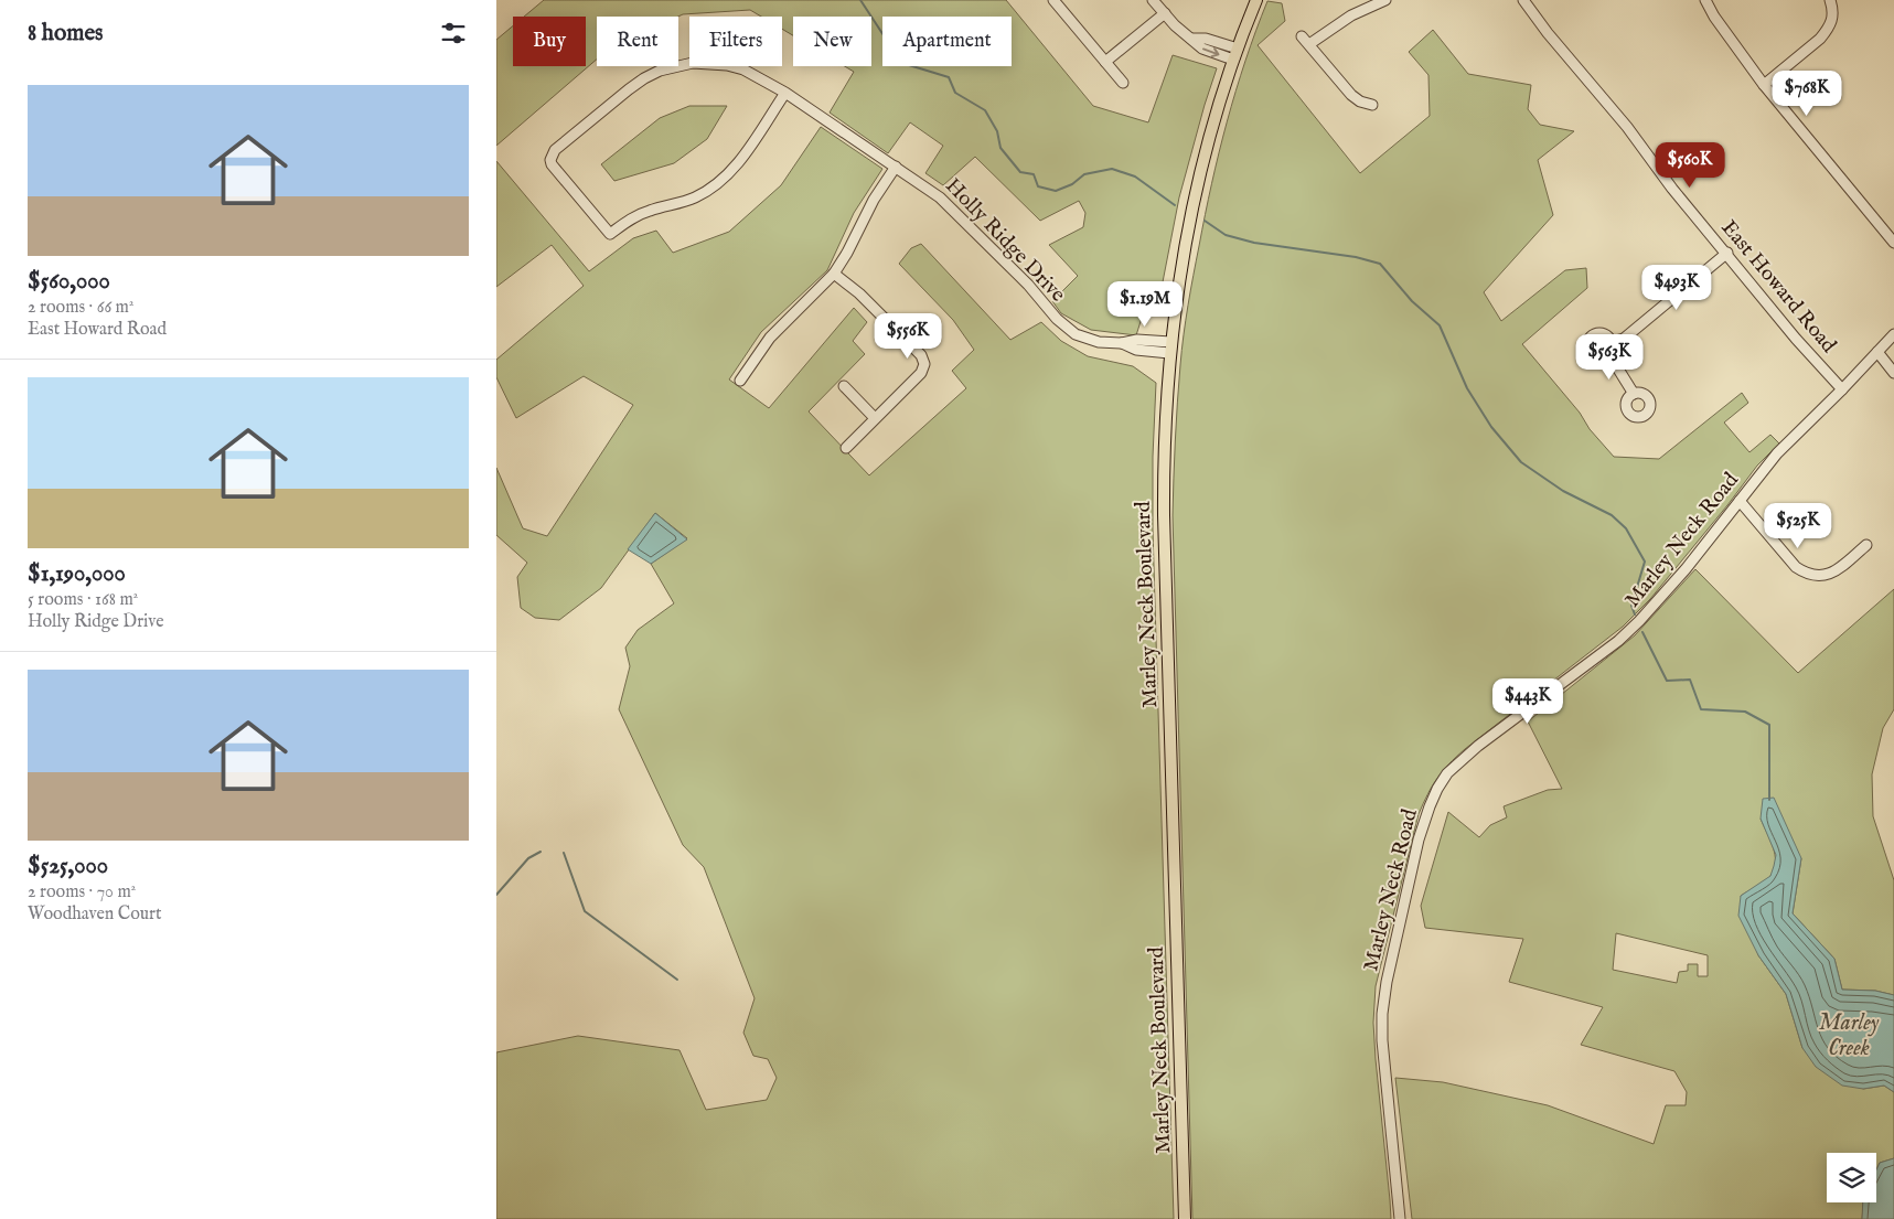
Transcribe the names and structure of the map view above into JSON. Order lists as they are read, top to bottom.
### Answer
{
  "streets": {
    "main road": ["Marley Neck Boulevard"],
    "street": ["Holly Ridge Drive", "East Howard Road", "Marley Neck Road"]
  },
  "crossings": [
    ["Holly Ridge Drive", "Marley Neck Boulevard"],
    ["East Howard Road", "Marley Neck Road"]
  ],
  "water": ["Marley Creek"],
  "page": {
    "heading": "8 homes",
    "chip": [
      "Buy",
      "Rent",
      "Filters",
      "New",
      "Apartment"
    ],
    "list": [
      {
        "name": "$560,000",
        "note": "2 rooms · 66 m² · East Howard Road"
      },
      {
        "name": "$1,190,000",
        "note": "5 rooms · 168 m² · Holly Ridge Drive"
      },
      {
        "name": "$525,000",
        "note": "2 rooms · 70 m² · Woodhaven Court"
      }
    ],
    "price": [
      "$768K",
      "$560K",
      "$493K",
      "$1.19M",
      "$556K",
      "$563K",
      "$525K",
      "$443K"
    ]
  }
}
